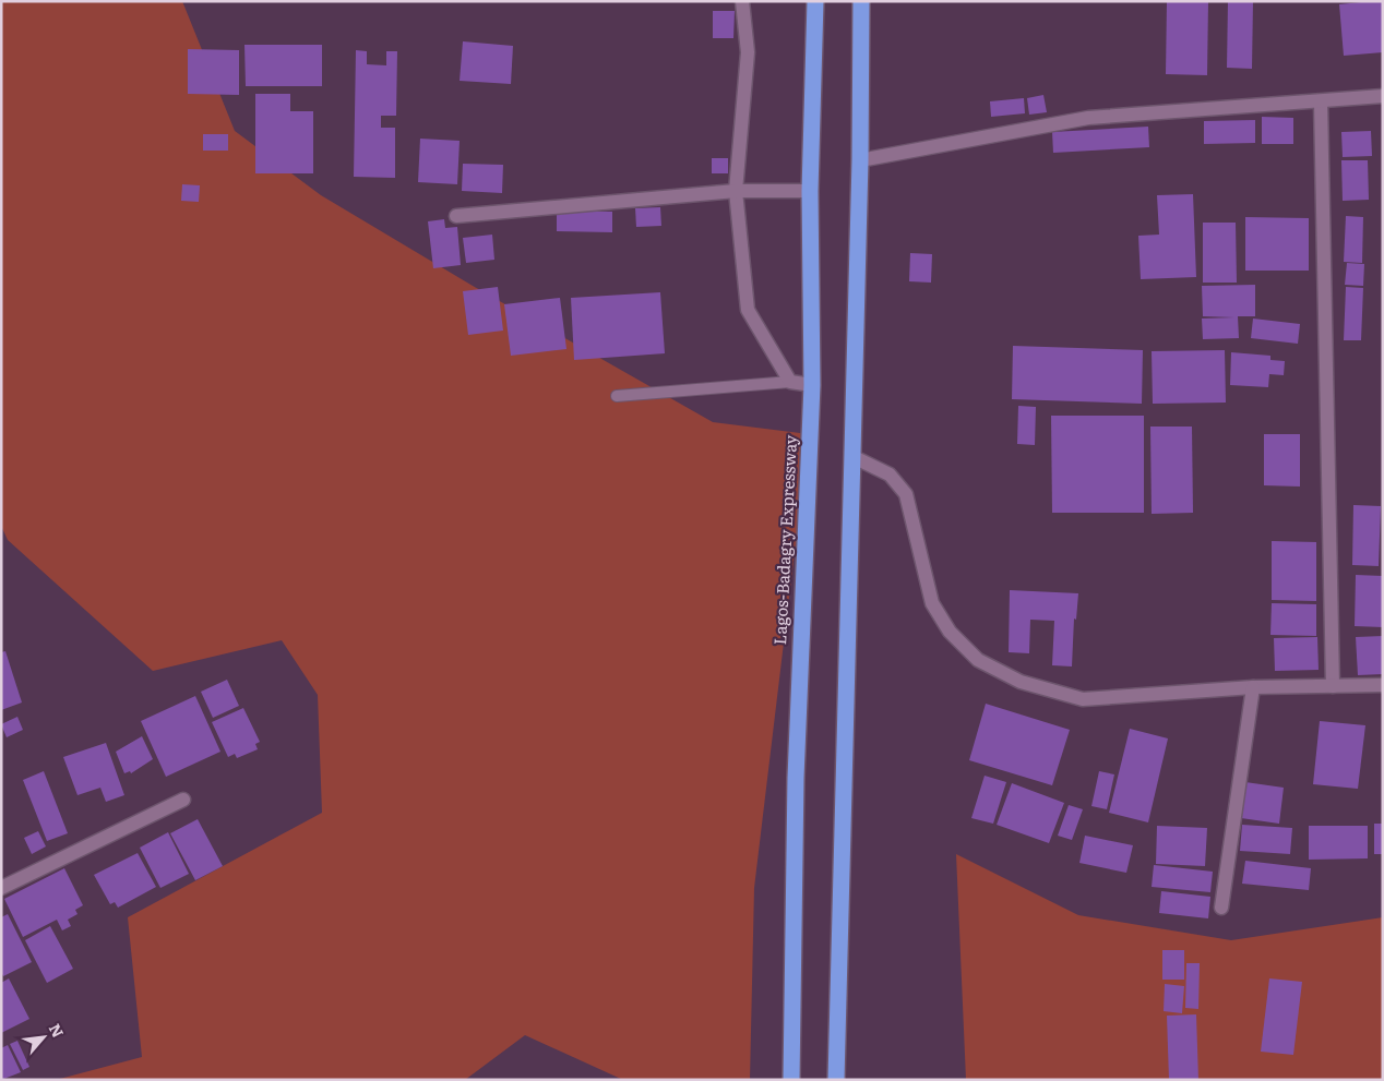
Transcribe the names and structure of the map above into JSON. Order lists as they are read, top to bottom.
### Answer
{
  "streets": {
    "highway": ["Lagos-Badagry Expressway"]
  },
  "north": "top right"
}
